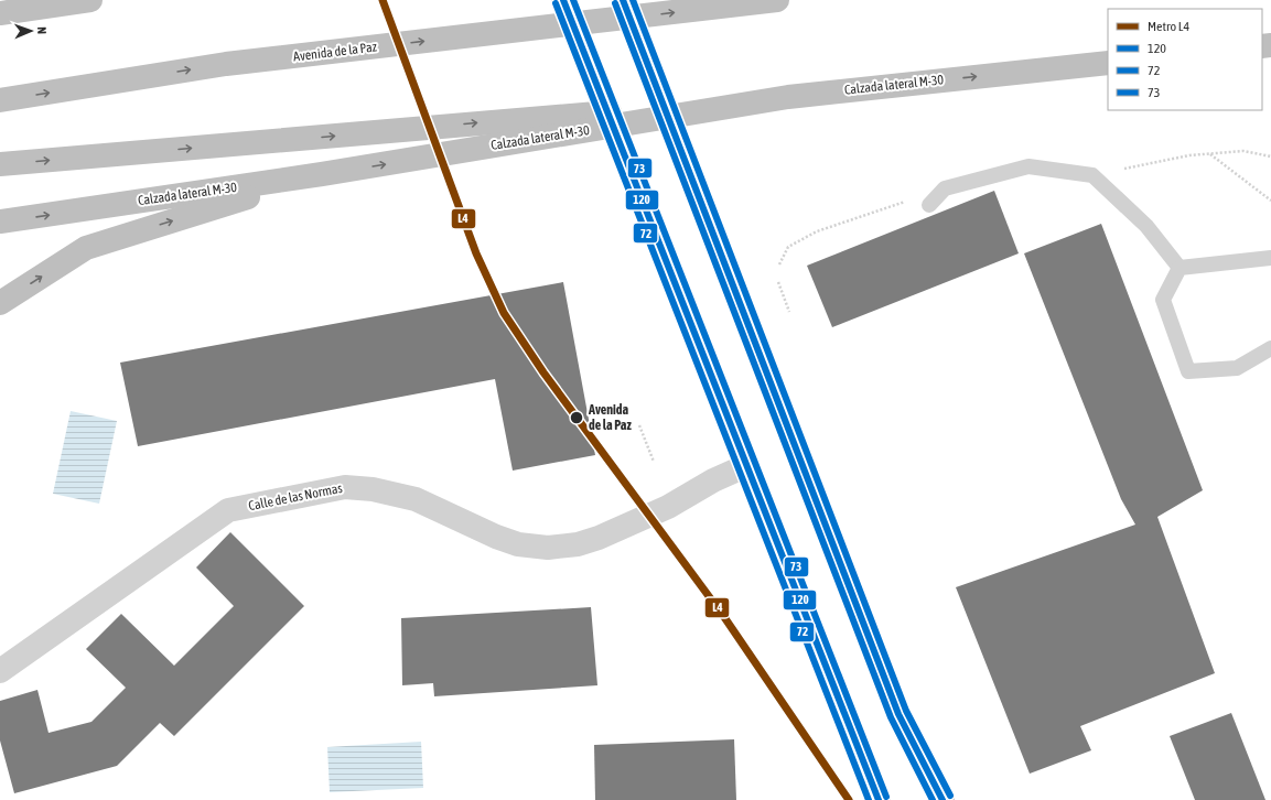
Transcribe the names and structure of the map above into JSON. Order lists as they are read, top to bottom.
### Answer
{
  "streets": {
    "highway": ["Avenida de la Paz", "Calzada lateral M-30"],
    "street": ["Calle de las Normas"]
  },
  "places": ["Avenida de la Paz"],
  "lines": [
    "metro line L4",
    "transit line 120",
    "transit line 73",
    "transit line 72"
  ],
  "legend": [
    "Metro L4",
    "120",
    "72",
    "73"
  ],
  "north": "right"
}
